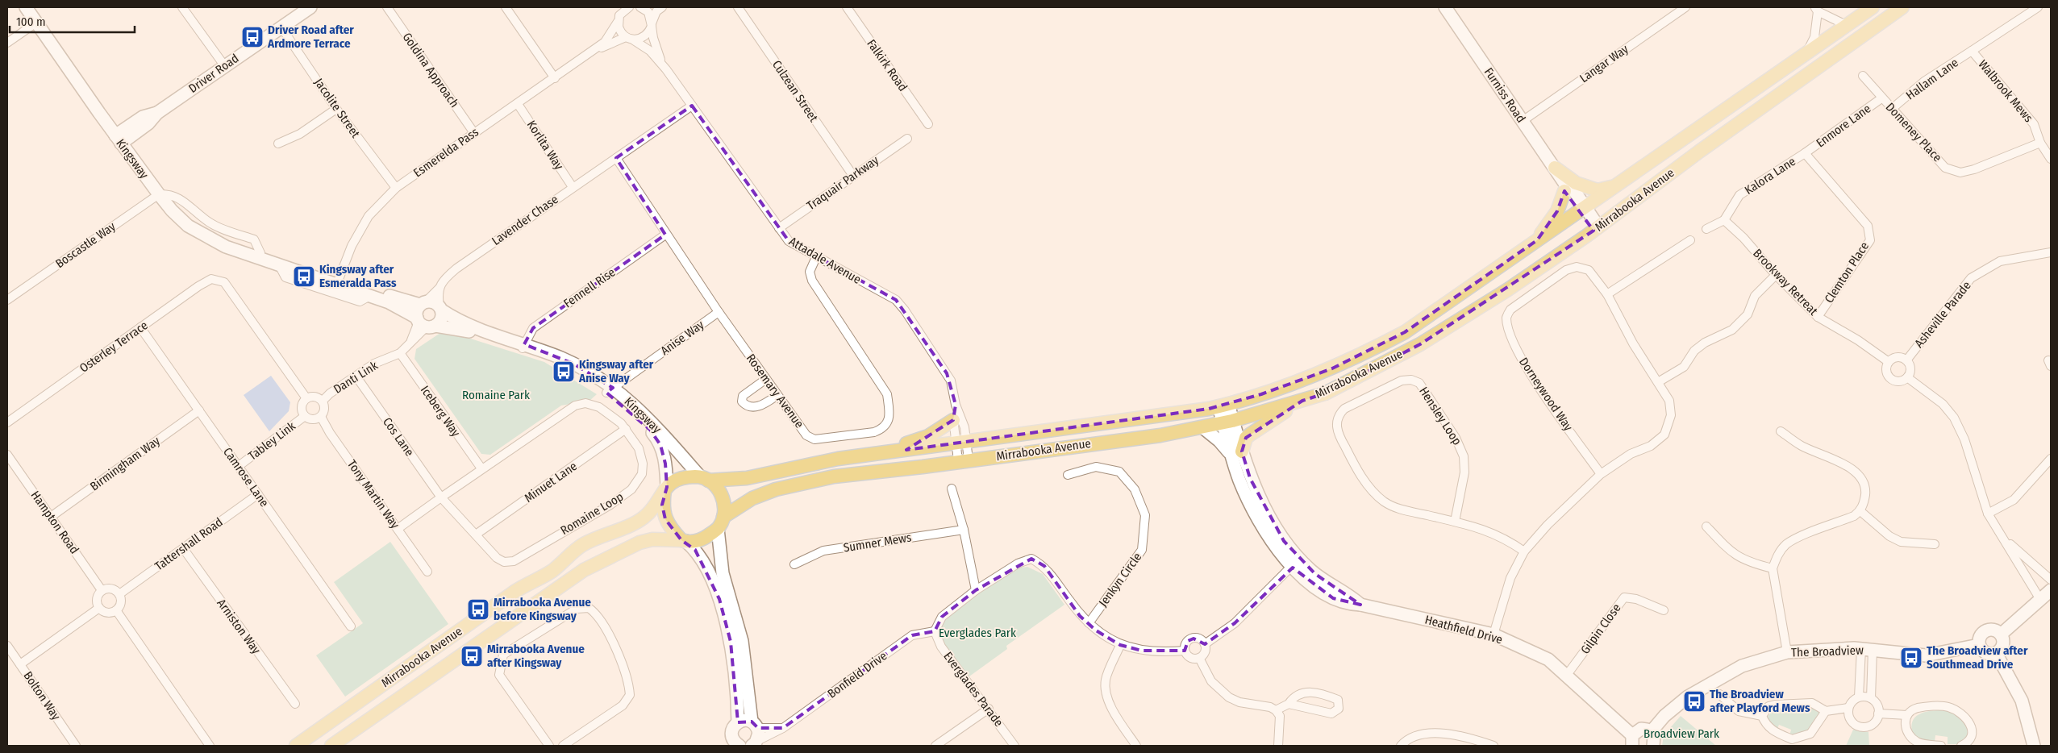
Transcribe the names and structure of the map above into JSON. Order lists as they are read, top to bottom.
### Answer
{
  "streets": {
    "main road": [
      "Driver Road",
      "Furniss Road",
      "Kingsway",
      "Mirrabooka Avenue",
      "Heathfield Drive",
      "The Broadview"
    ],
    "street": [
      "Langar Way",
      "Falkirk Road",
      "Goldina Approach",
      "Hallam Lane",
      "Culzean Street",
      "Walbrook Mews",
      "Jacolite Street",
      "Enmore Lane",
      "Domeney Place",
      "Korlita Way",
      "Esmerelda Pass",
      "Kalora Lane",
      "Traquair Parkway",
      "Lavender Chase",
      "Boscastle Way",
      "Attadale Avenue",
      "Clemton Place",
      "Brookway Retreat",
      "Fennell Rise",
      "Asheville Parade",
      "Anise Way",
      "Osterley Terrace",
      "Danti Link",
      "Rosemary Avenue",
      "Dorneywood Way",
      "Iceberg Way",
      "Hensley Loop",
      "Cos Lane",
      "Tabley Link",
      "Birmingham Way",
      "Camrose Lane",
      "Minuet Lane",
      "Tony Martin Way",
      "Romaine Loop",
      "Hampton Road",
      "Sumner Mews",
      "Tattershall Road",
      "Jenkyn Circle",
      "Arniston Way",
      "Gilpin Close",
      "Bonfield Drive",
      "Everglades Parade",
      "Bolton Way"
    ]
  },
  "crossings": [
    ["Langar Way", "Furniss Road"],
    ["Goldina Approach", "Esmerelda Pass"],
    ["Driver Road", "Jacolite Street"],
    ["Driver Road", "Kingsway"],
    ["Hallam Lane", "Walbrook Mews"],
    ["Hallam Lane", "Domeney Place"],
    ["Culzean Street", "Traquair Parkway"],
    ["Walbrook Mews", "Domeney Place"],
    ["Furniss Road", "Mirrabooka Avenue"],
    ["Jacolite Street", "Esmerelda Pass"],
    ["Enmore Lane", "Domeney Place"],
    ["Enmore Lane", "Kalora Lane"],
    ["Enmore Lane", "Clemton Place"],
    ["Korlita Way", "Esmerelda Pass"],
    ["Korlita Way", "Lavender Chase"],
    ["Esmerelda Pass", "Kingsway"],
    ["Esmerelda Pass", "Attadale Avenue"],
    ["Kingsway", "Mirrabooka Avenue"],
    ["Kingsway", "Lavender Chase"],
    ["Kingsway", "Boscastle Way"],
    ["Kingsway", "Fennell Rise"],
    ["Kingsway", "Anise Way"],
    ["Kingsway", "Danti Link"],
    ["Kalora Lane", "Clemton Place"],
    ["Kalora Lane", "Brookway Retreat"],
    ["Traquair Parkway", "Attadale Avenue"],
    ["Mirrabooka Avenue", "Attadale Avenue"],
    ["Mirrabooka Avenue", "Heathfield Drive"],
    ["Lavender Chase", "Attadale Avenue"],
    ["Lavender Chase", "Danti Link"],
    ["Lavender Chase", "Rosemary Avenue"],
    ["Attadale Avenue", "Rosemary Avenue"],
    ["Clemton Place", "Brookway Retreat"],
    ["Brookway Retreat", "Asheville Parade"],
    ["Fennell Rise", "Rosemary Avenue"],
    ["Anise Way", "Rosemary Avenue"],
    ["Osterley Terrace", "Danti Link"],
    ["Osterley Terrace", "Tabley Link"],
    ["Osterley Terrace", "Camrose Lane"],
    ["Osterley Terrace", "Tony Martin Way"],
    ["Danti Link", "Iceberg Way"],
    ["Danti Link", "Cos Lane"],
    ["Danti Link", "Tabley Link"],
    ["Danti Link", "Tony Martin Way"],
    ["Dorneywood Way", "Hensley Loop"],
    ["Dorneywood Way", "Heathfield Drive"],
    ["Iceberg Way", "Romaine Loop"],
    ["Cos Lane", "Romaine Loop"],
    ["Tabley Link", "Camrose Lane"],
    ["Tabley Link", "Tony Martin Way"],
    ["Birmingham Way", "Camrose Lane"],
    ["Birmingham Way", "Hampton Road"],
    ["Camrose Lane", "Tattershall Road"],
    ["Minuet Lane", "Romaine Loop"],
    ["Tony Martin Way", "Romaine Loop"],
    ["Hampton Road", "Tattershall Road"],
    ["Tattershall Road", "Arniston Way"],
    ["Gilpin Close", "Heathfield Drive"],
    ["Bonfield Drive", "Everglades Parade"]
  ],
  "parks": ["Romaine Park", "Everglades Park", "Broadview Park"],
  "places": {
    "bus stop": [
      "Driver Road after Ardmore Terrace",
      "Kingsway after Esmeralda Pass",
      "Kingsway after Anise Way",
      "Mirrabooka Avenue before Kingsway",
      "Mirrabooka Avenue after Kingsway",
      "The Broadview after Southmead Drive",
      "The Broadview after Playford Mews"
    ]
  },
  "scale_bar": "100 m"
}
